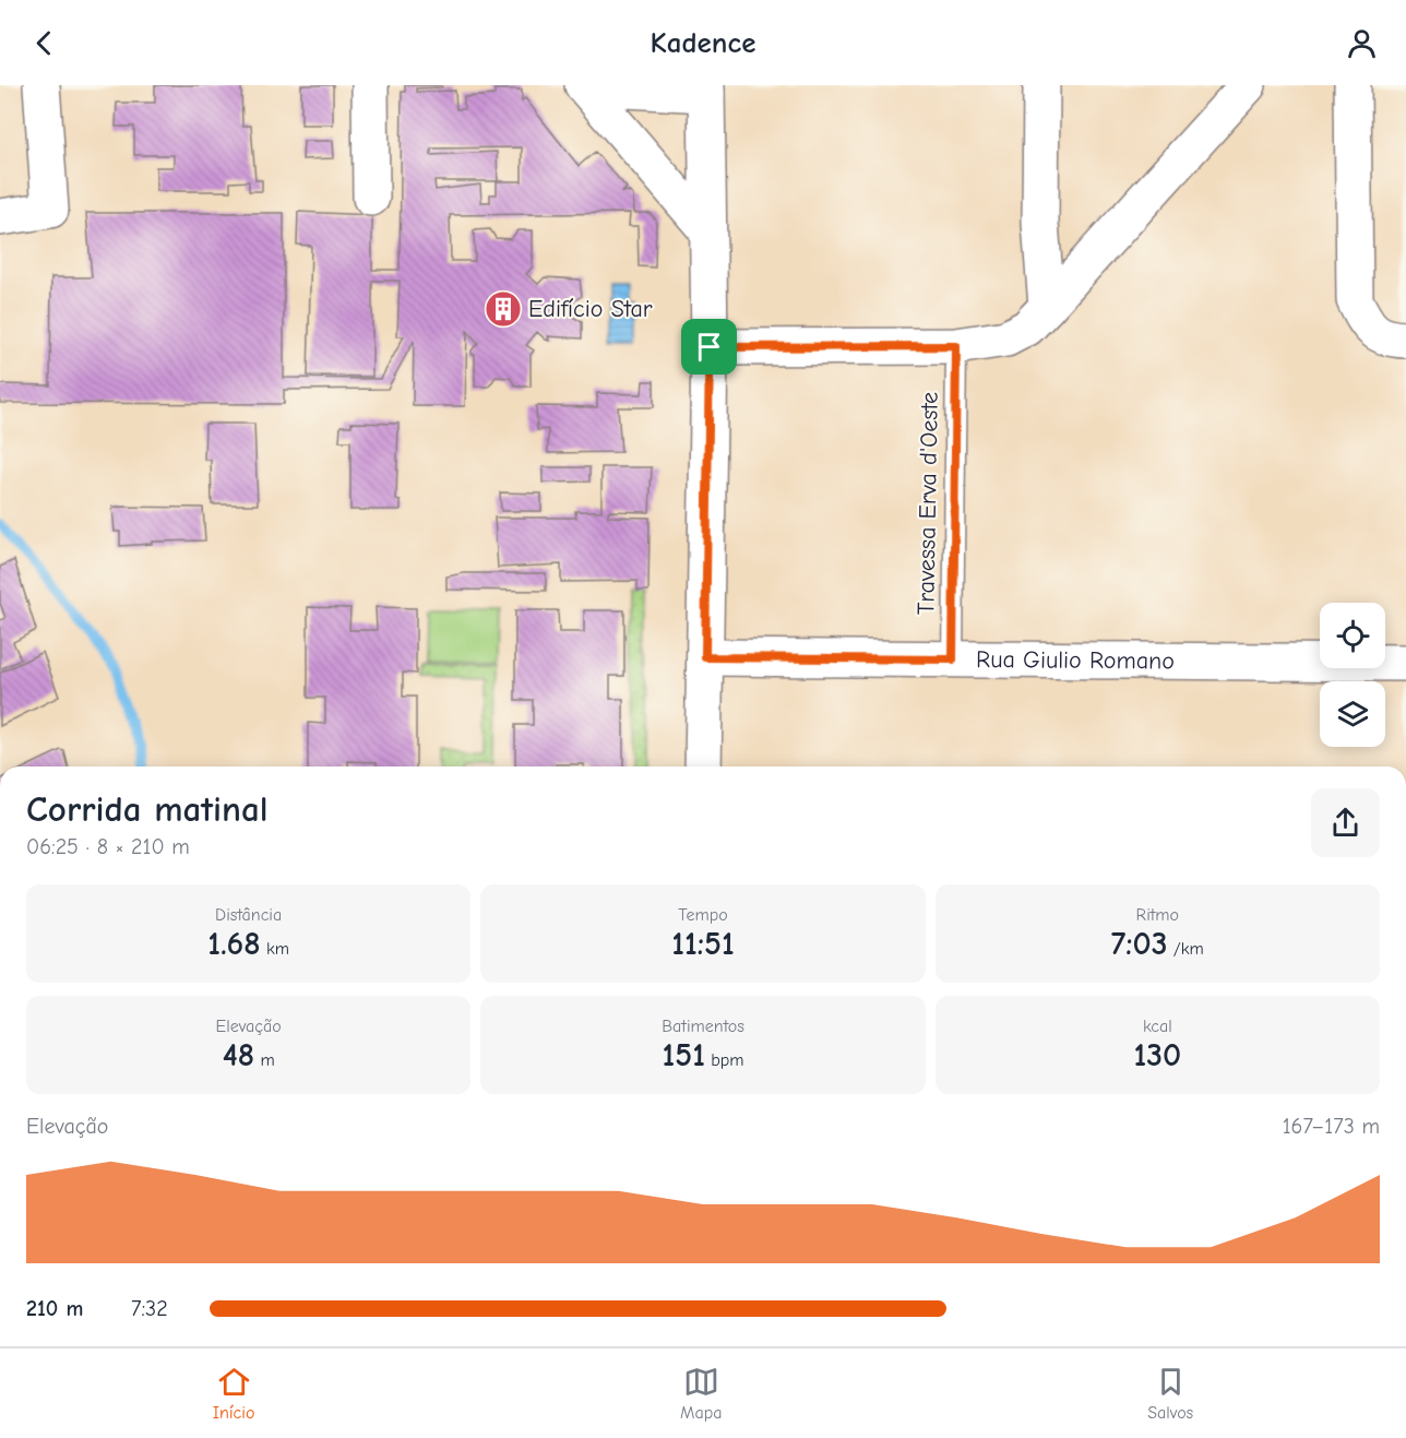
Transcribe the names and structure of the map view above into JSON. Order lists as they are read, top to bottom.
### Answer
{
  "streets": {
    "street": ["Rua Giulio Romano"],
    "lane": ["Travessa Erva d'Oeste"]
  },
  "crossings": [
    ["Travessa Erva d'Oeste", "Rua Giulio Romano"]
  ],
  "places": {
    "building": ["Edifício Star"]
  },
  "page": {
    "header": "Kadence",
    "heading": ["Corrida matinal", "06:25 · 8 × 210 m"],
    "stats": [
      ["Distância", "1.68 km"],
      ["Tempo", "11:51"],
      ["Ritmo", "7:03 /km"],
      ["Elevação", "48 m"],
      ["Batimentos", "151 bpm"],
      ["kcal", "130"]
    ],
    "chart": ["Elevação", "167–173 m"],
    "list": [
      {
        "name": "210 m",
        "note": "7:32"
      }
    ],
    "tabs": ["Início", "Mapa", "Salvos"]
  }
}
